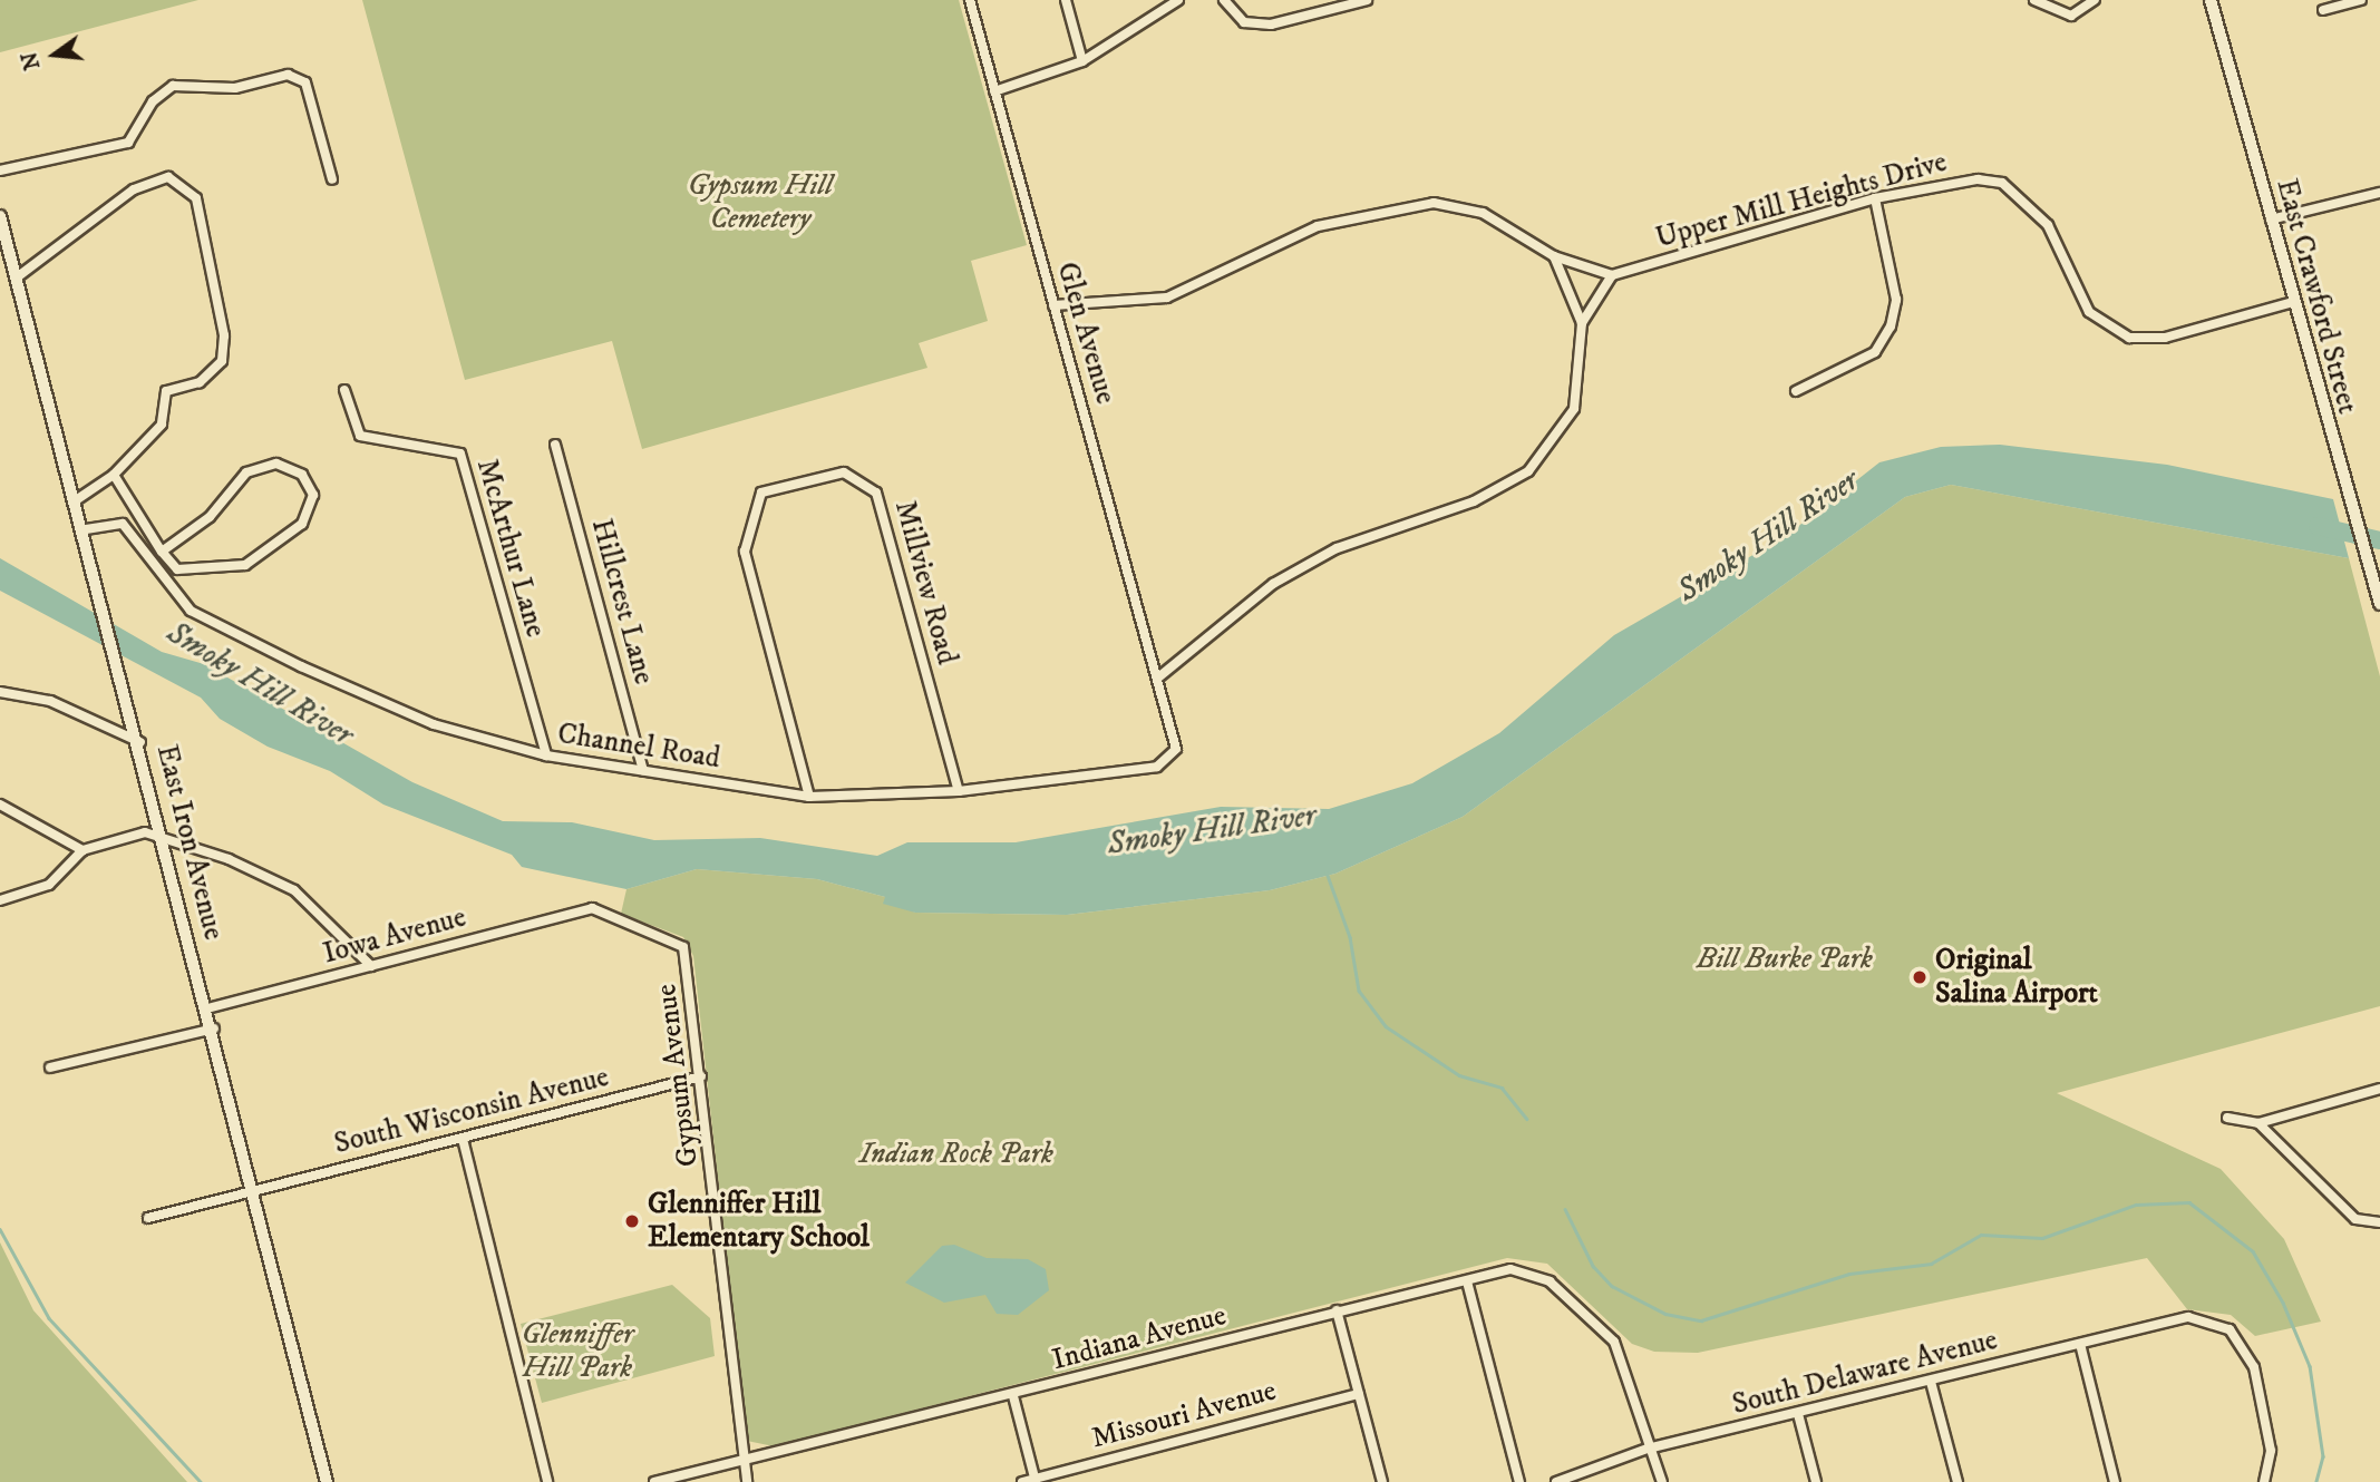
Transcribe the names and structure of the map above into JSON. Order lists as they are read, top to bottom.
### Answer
{
  "streets": {
    "street": [
      "Upper Mill Heights Drive",
      "East Crawford Street",
      "Glen Avenue",
      "McArthur Lane",
      "Millview Road",
      "Hillcrest Lane",
      "Channel Road",
      "East Iron Avenue",
      "Iowa Avenue",
      "Gypsum Avenue",
      "South Wisconsin Avenue",
      "Indiana Avenue",
      "South Delaware Avenue",
      "Missouri Avenue"
    ]
  },
  "crossings": [
    ["Upper Mill Heights Drive", "East Crawford Street"],
    ["Glen Avenue", "Channel Road"],
    ["McArthur Lane", "Channel Road"],
    ["Millview Road", "Channel Road"],
    ["Hillcrest Lane", "Channel Road"],
    ["Channel Road", "East Iron Avenue"],
    ["East Iron Avenue", "Iowa Avenue"],
    ["East Iron Avenue", "South Wisconsin Avenue"],
    ["Iowa Avenue", "Gypsum Avenue"],
    ["Gypsum Avenue", "South Wisconsin Avenue"],
    ["Gypsum Avenue", "Indiana Avenue"],
    ["Indiana Avenue", "South Delaware Avenue"]
  ],
  "water": ["Smoky Hill River"],
  "parks": [
    "Gypsum Hill Cemetery",
    "Bill Burke Park",
    "Indian Rock Park",
    "Glenniffer Hill Park"
  ],
  "places": ["Original Salina Airport", "Glenniffer Hill Elementary School"],
  "north": "left"
}
